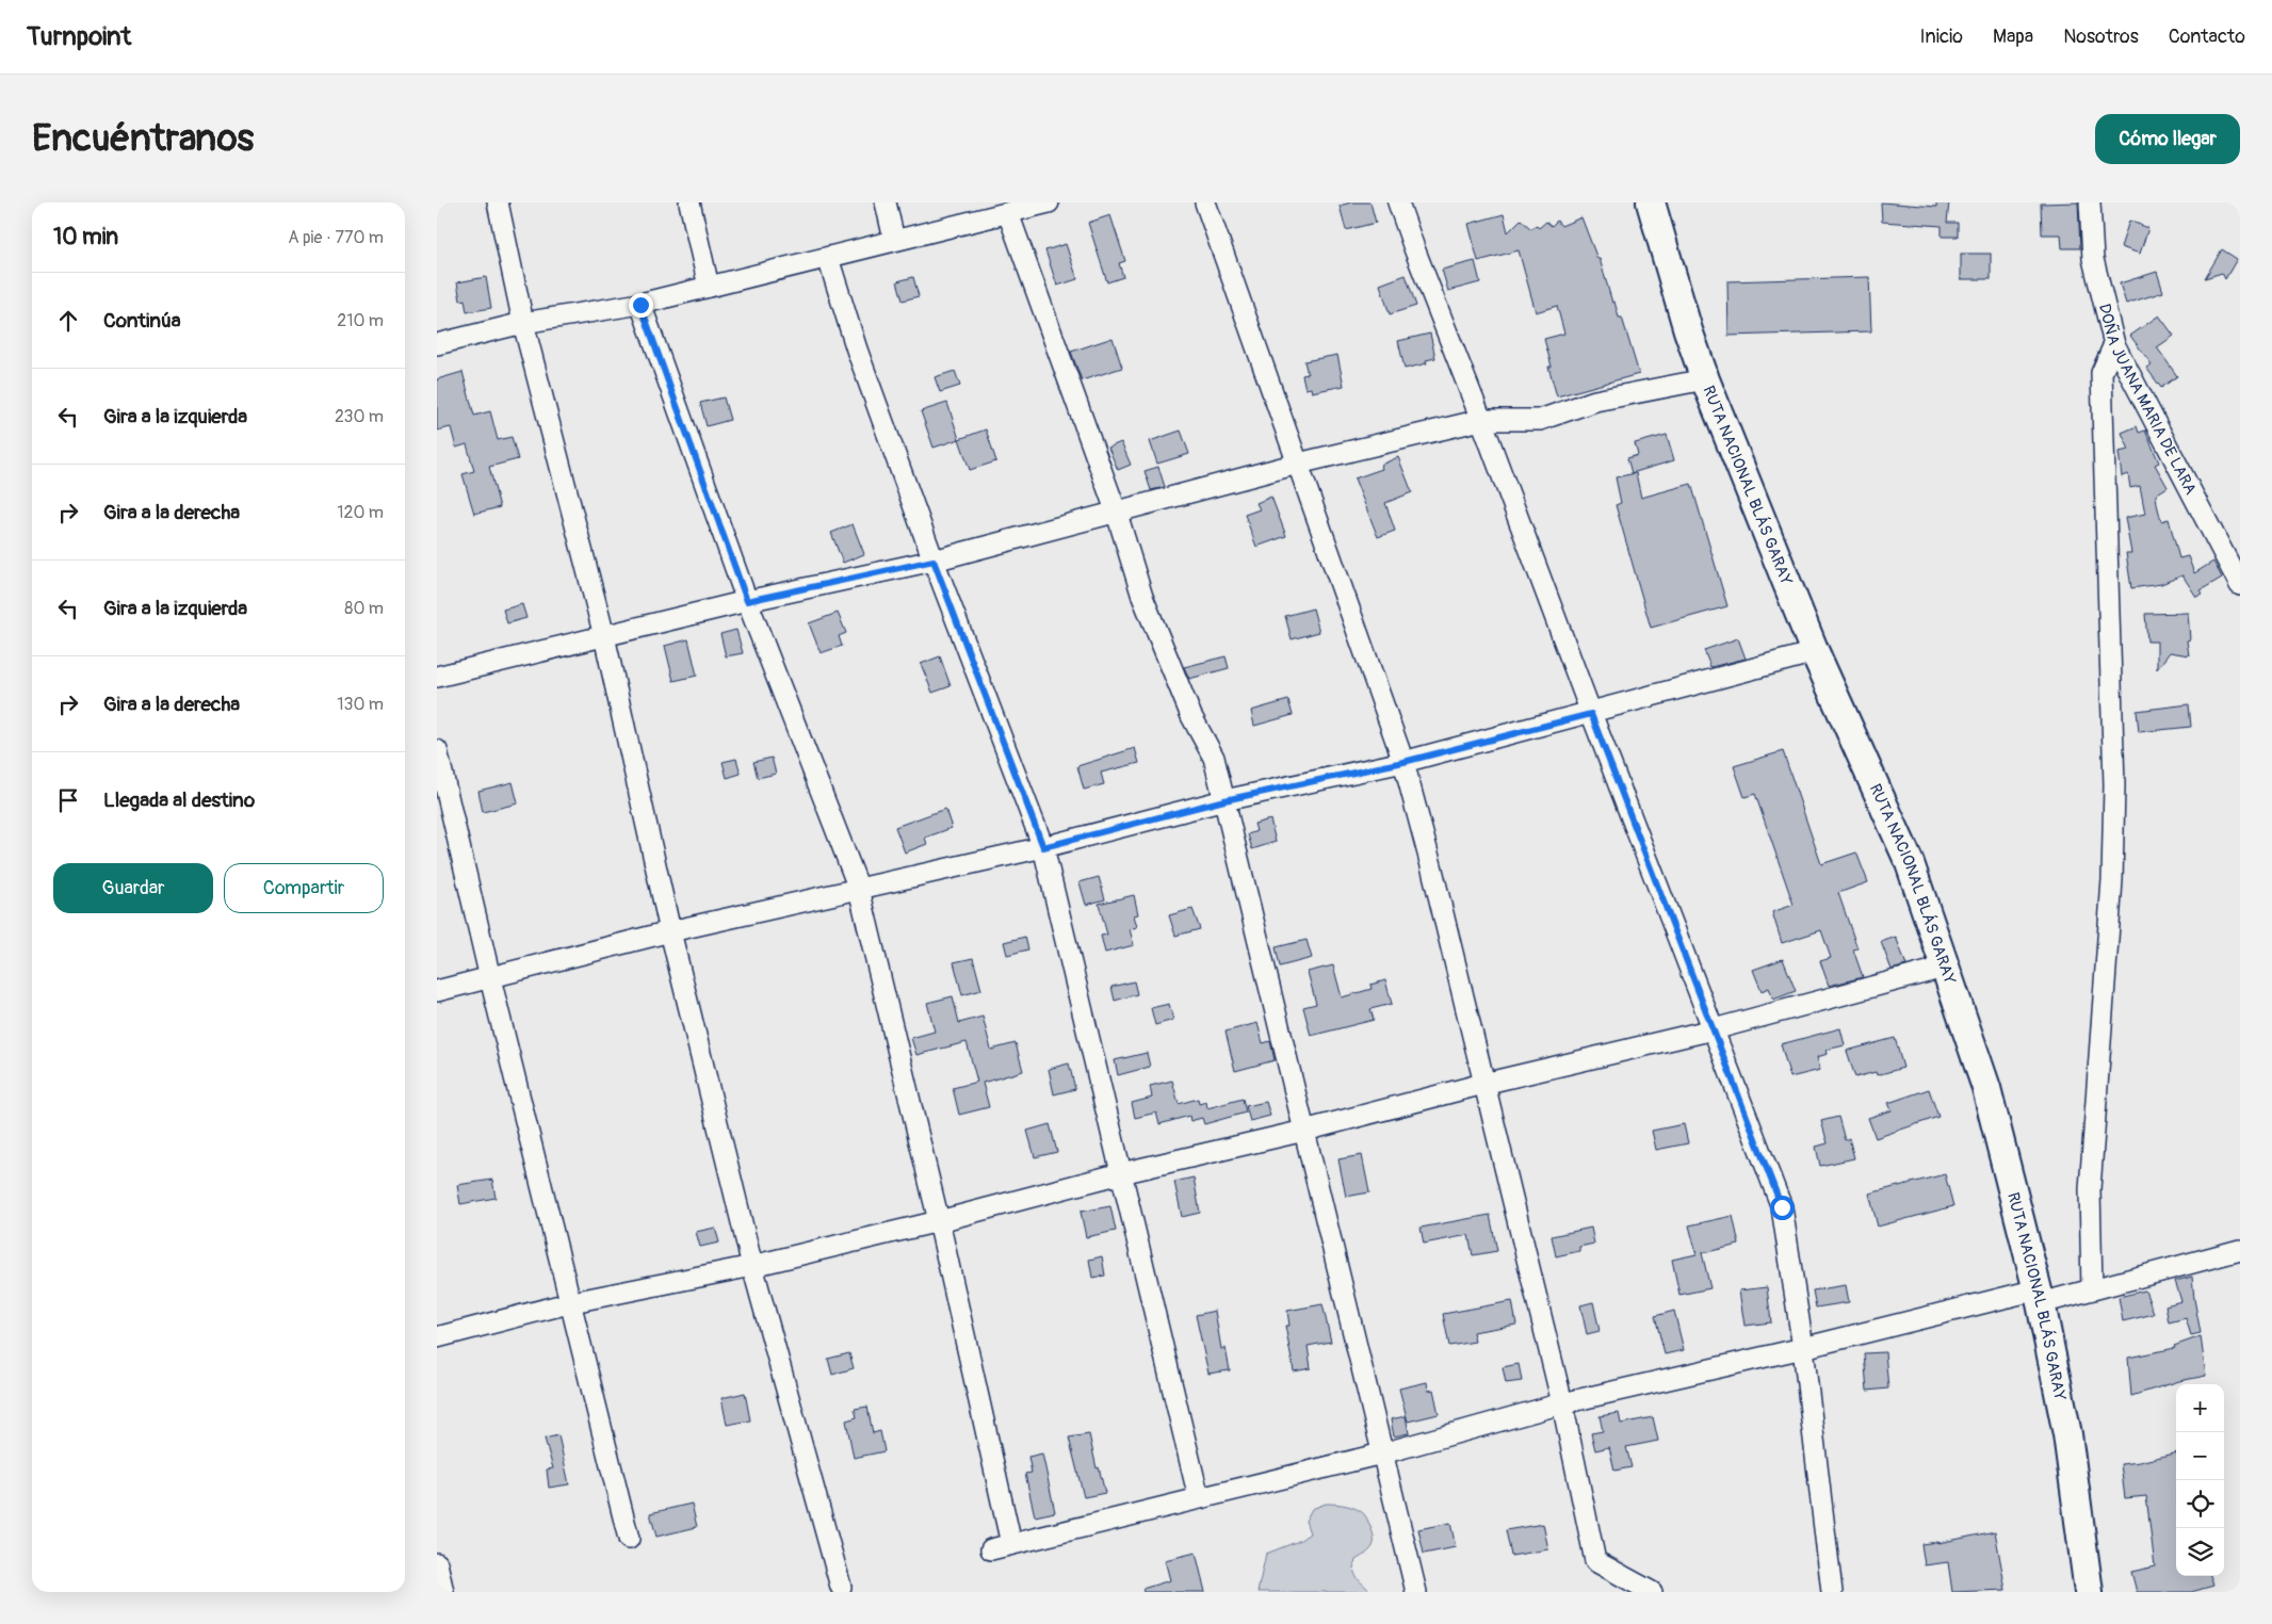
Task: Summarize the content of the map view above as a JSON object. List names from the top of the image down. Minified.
{"streets":{"highway":["RUTA NACIONAL BLÁS GARAY"],"street":["DOÑA JUANA MARIA DE LARA"]},"page":{"header":"Turnpoint","nav":["Inicio","Mapa","Nosotros","Contacto"],"buttons":["Cómo llegar",["Guardar","Compartir"]],"title":"Encuéntranos","heading":["10 min","A pie · 770 m"],"list":[["Continúa","210 m"],["Gira a la izquierda","230 m"],["Gira a la derecha","120 m"],["Gira a la izquierda","80 m"],["Gira a la derecha","130 m"],"Llegada al destino"],"map_buttons":["+","−"]}}
